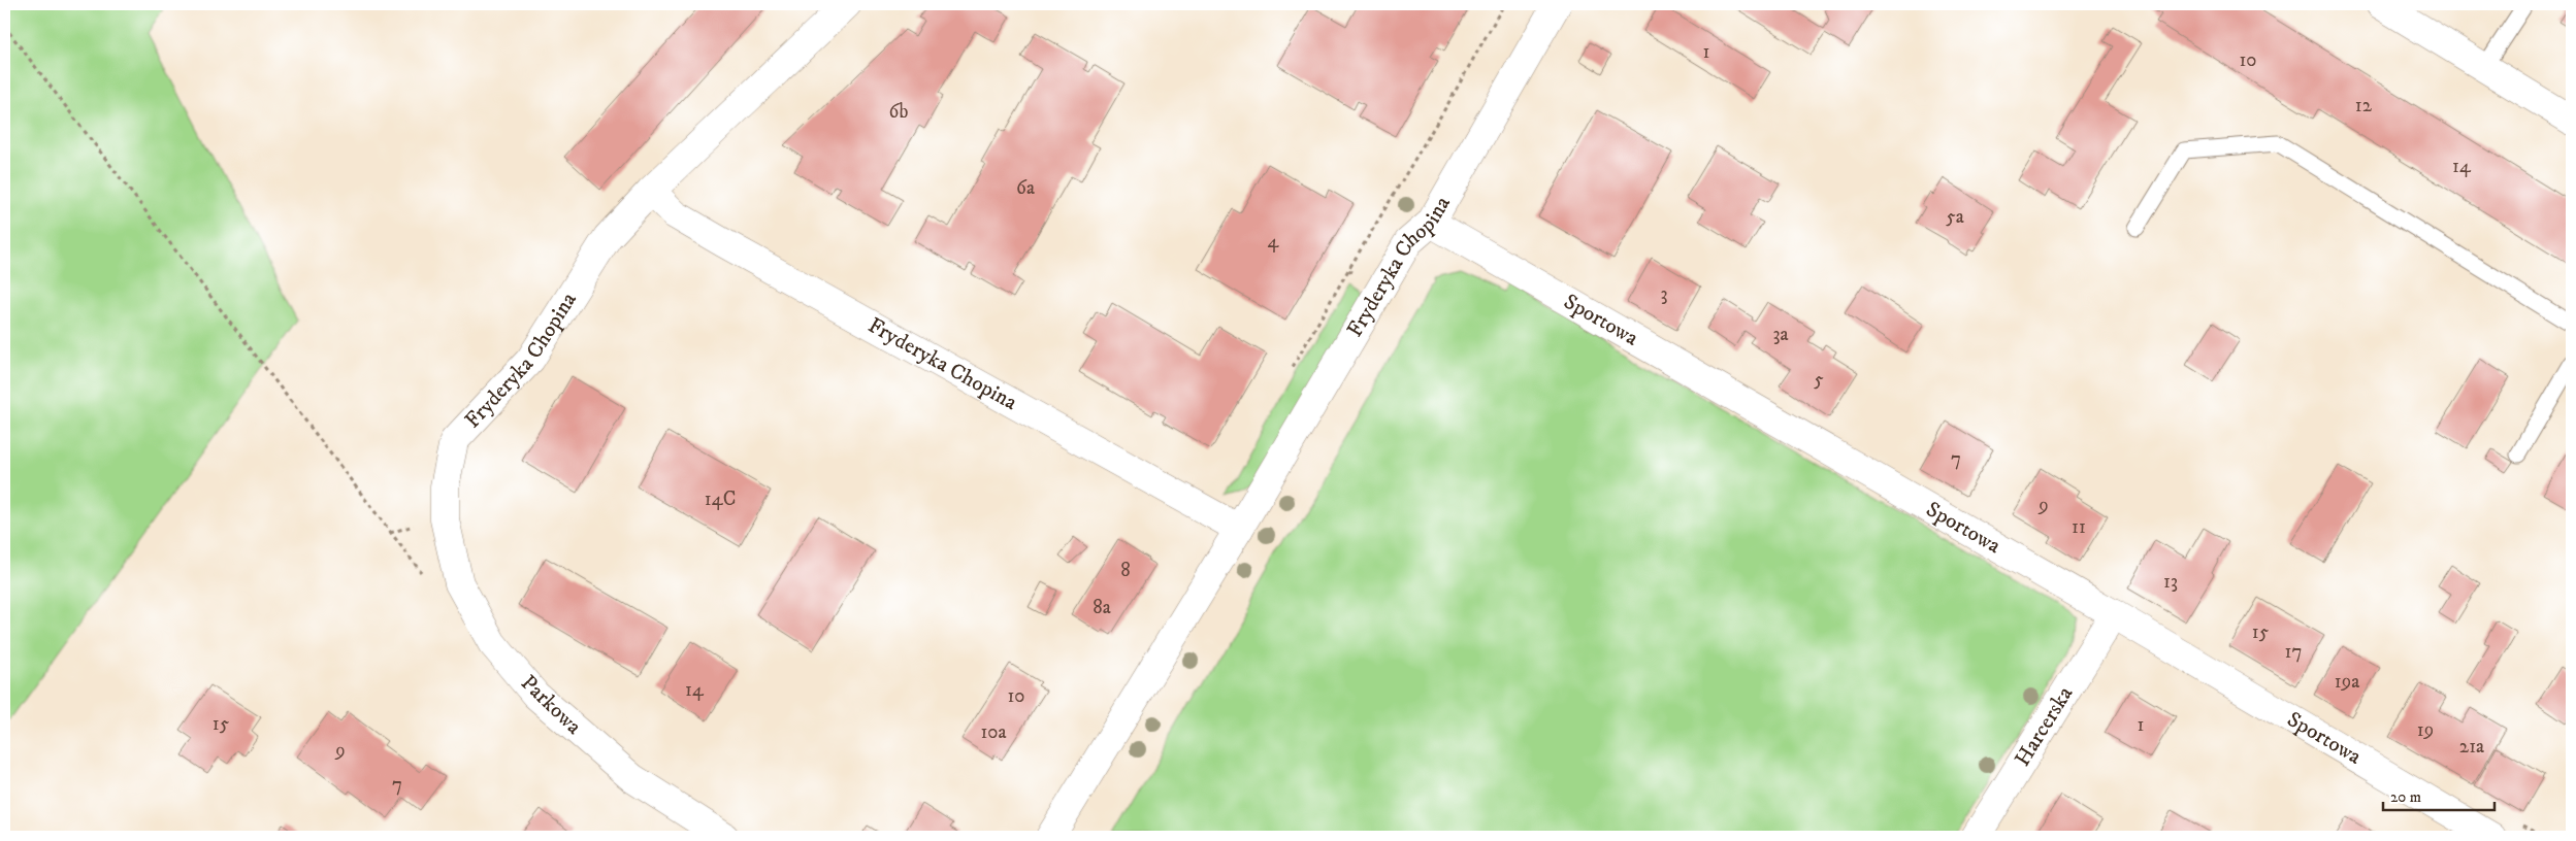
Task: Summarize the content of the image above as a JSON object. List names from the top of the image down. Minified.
{"streets":{"street":["Fryderyka Chopina","Sportowa","Parkowa","Harcerska"]},"crossings":[["Fryderyka Chopina","Sportowa"],["Fryderyka Chopina","Parkowa"],["Sportowa","Harcerska"]],"house_numbers":["1","10","12","6b","14","6a","5a","4","3","3a","5","7","14C","9","11","8","13","8a","15","17","19a","14","10","15","1","19","10a","21a","9","7"],"scale_bar":"20 m"}
